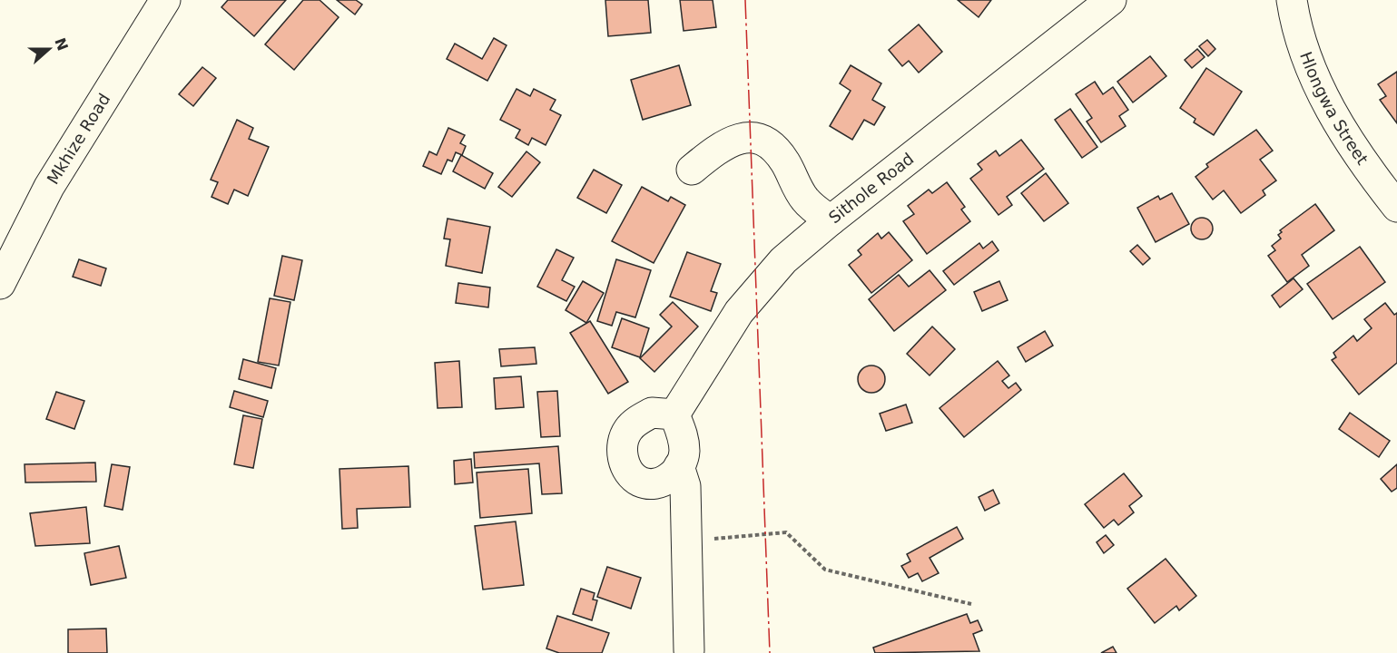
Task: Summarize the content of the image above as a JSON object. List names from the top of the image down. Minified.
{"streets":{"street":["Hlongwa Street","Mkhize Road","Sithole Road"]},"north":"right"}
